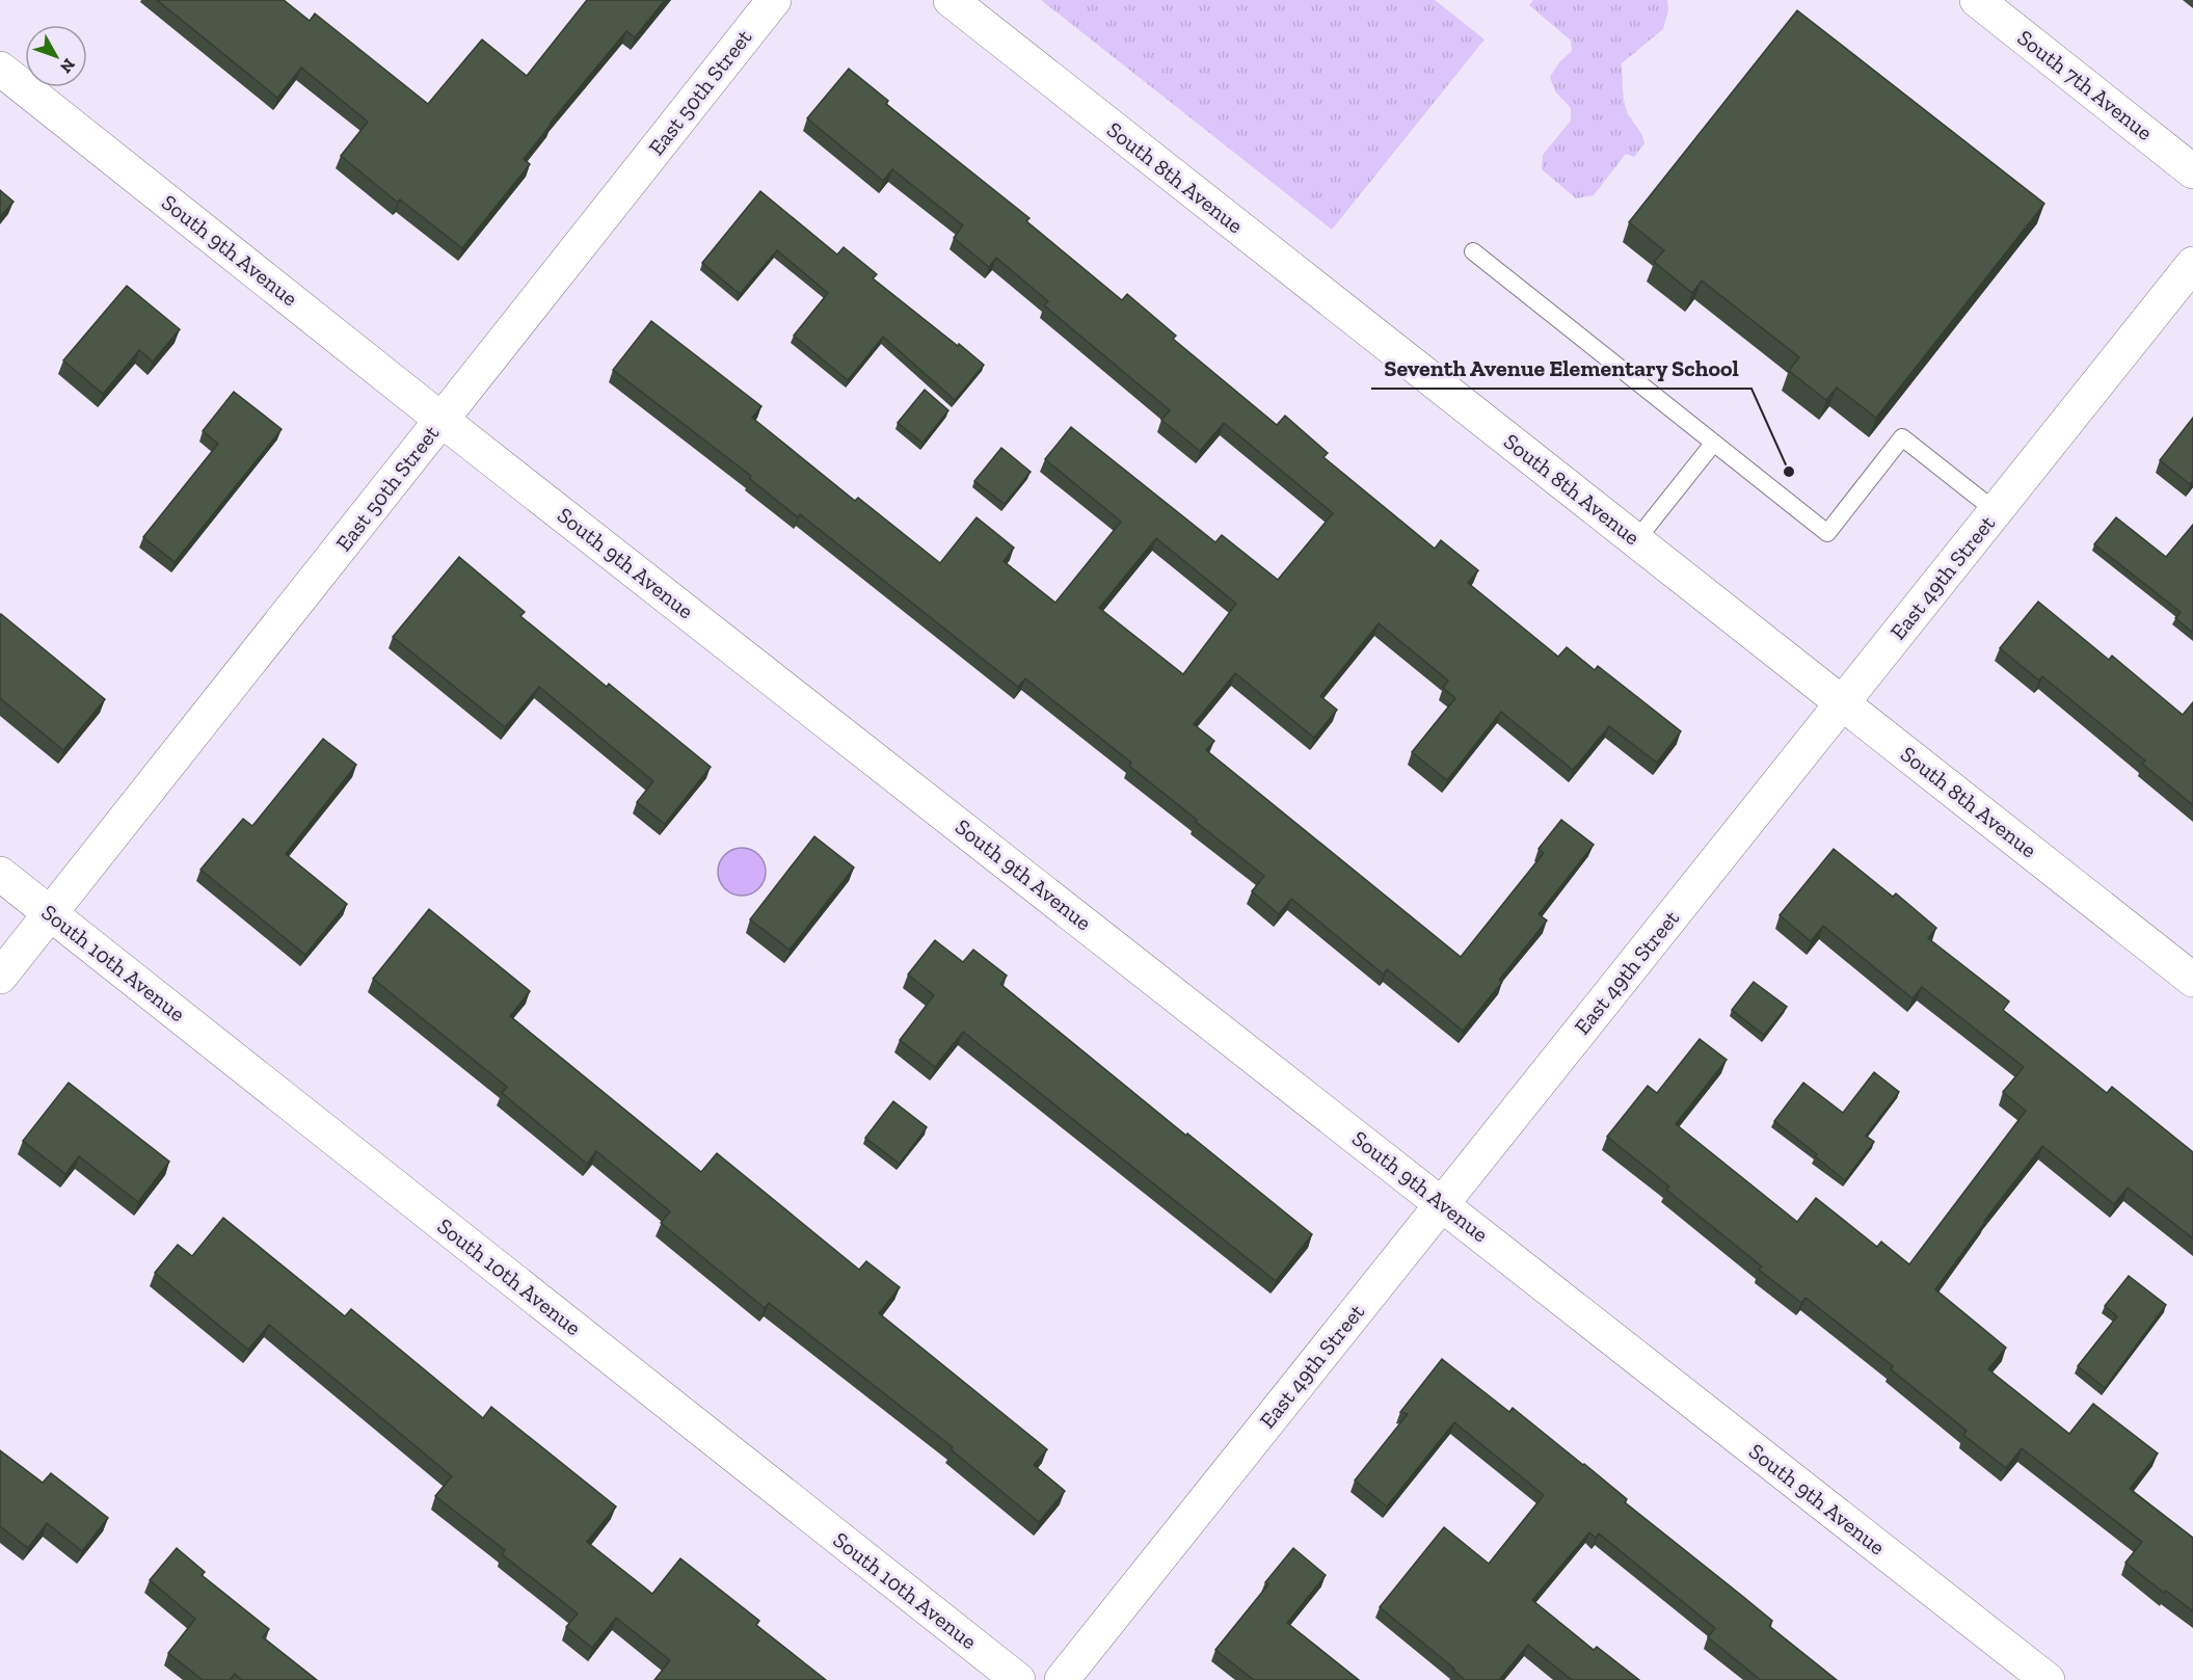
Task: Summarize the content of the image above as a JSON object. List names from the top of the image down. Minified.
{"streets":{"street":["South 7th Avenue","East 50th Street","South 8th Avenue","South 9th Avenue","East 49th Street","South 10th Avenue"]},"crossings":[["East 50th Street","South 9th Avenue"],["East 50th Street","South 10th Avenue"],["South 8th Avenue","East 49th Street"],["South 9th Avenue","East 49th Street"]],"places":["Seventh Avenue Elementary School"],"north":"bottom right"}
